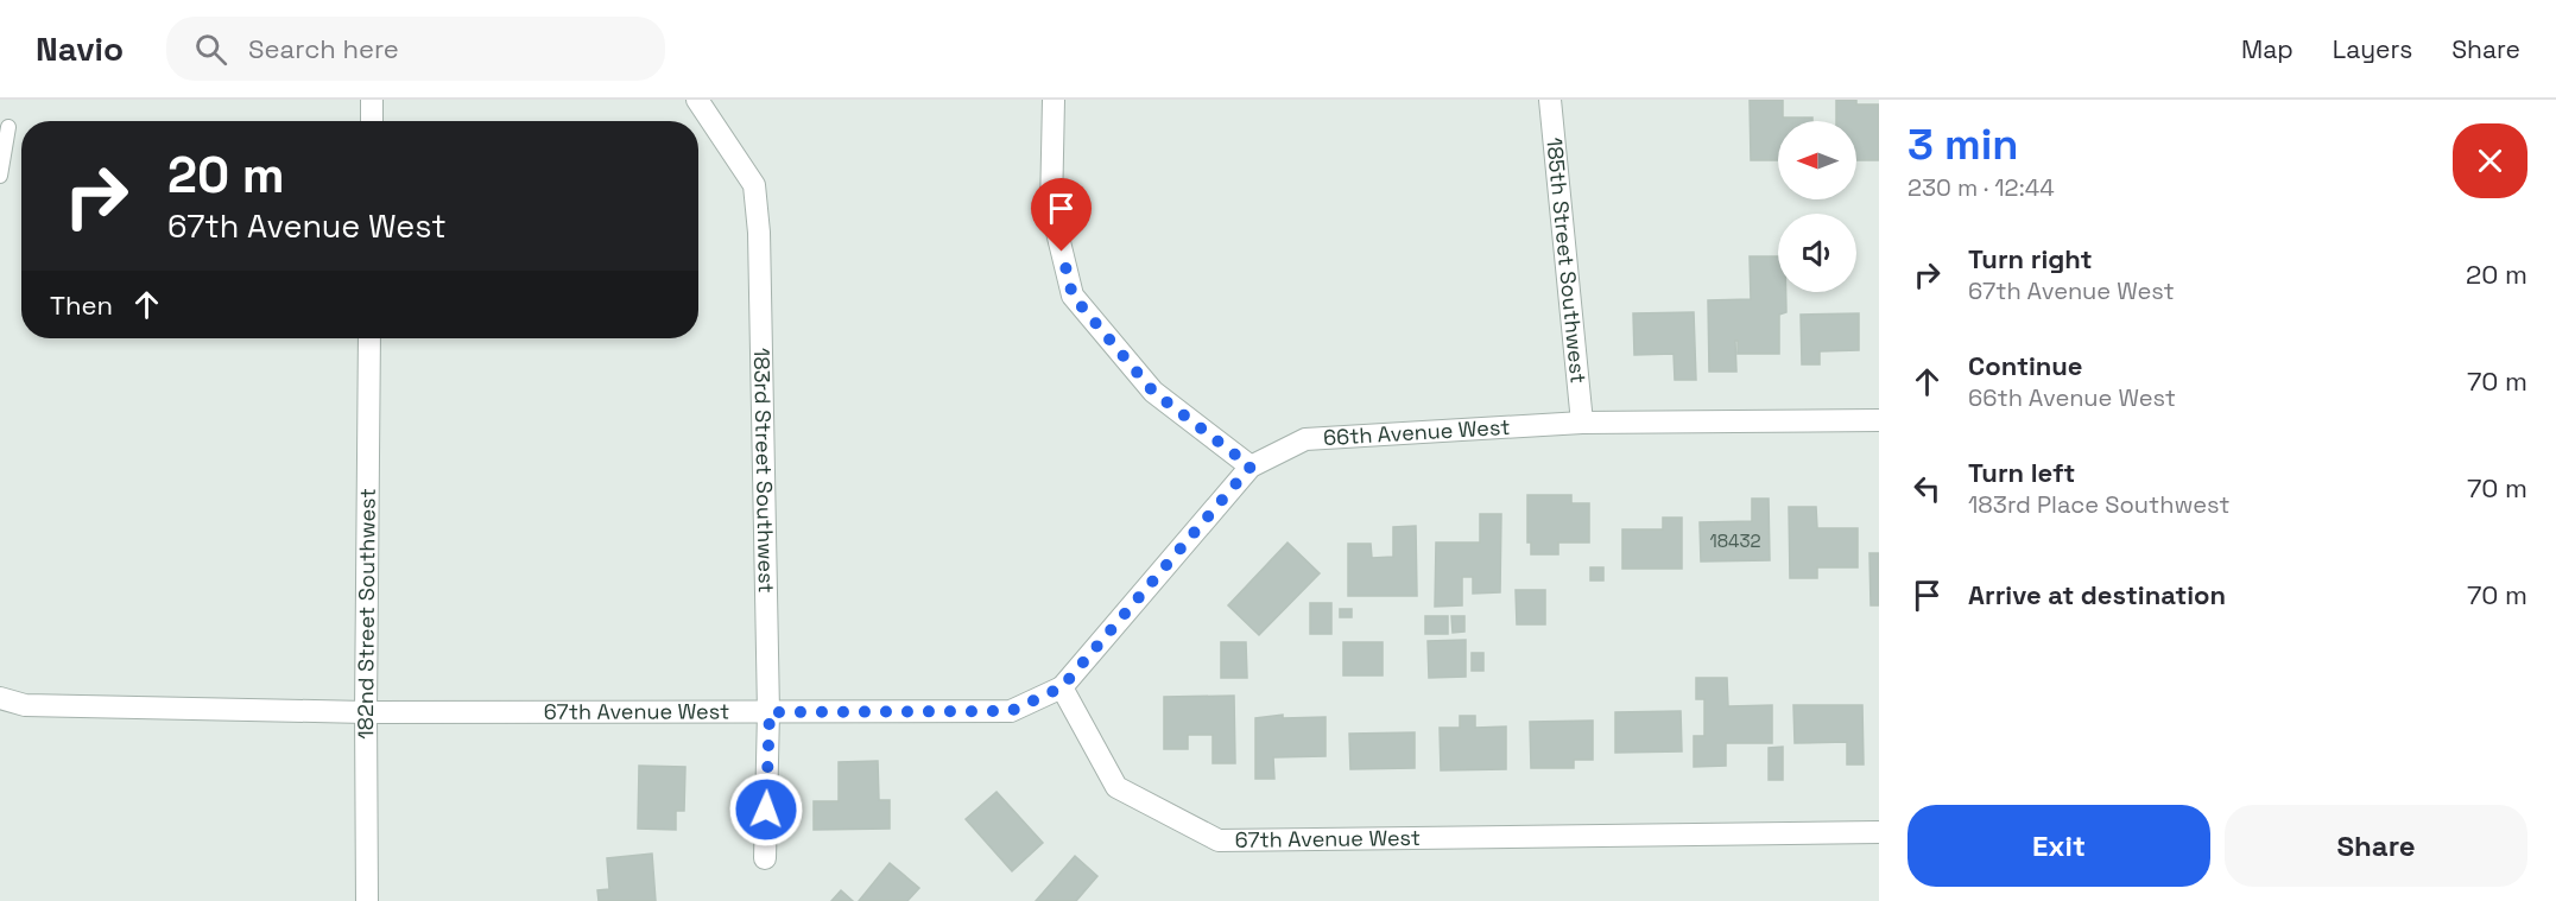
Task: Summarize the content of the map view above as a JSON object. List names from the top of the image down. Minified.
{"streets":{"street":["185th Street Southwest","66th Avenue West","183rd Street Southwest","182nd Street Southwest","67th Avenue West"]},"crossings":[["185th Street Southwest","66th Avenue West"],["66th Avenue West","67th Avenue West"],["183rd Street Southwest","67th Avenue West"],["182nd Street Southwest","67th Avenue West"]],"house_numbers":["18432"],"north":"left","page":{"header":"Navio","search":"Search here","nav":["Map","Layers","Share"],"heading":["3 min","230 m · 12:44"],"turn":["20 m","67th Avenue West"],"list":[{"name":"Turn right","note":"67th Avenue West","value":"20 m"},{"name":"Continue","note":"66th Avenue West","value":"70 m"},{"name":"Turn left","note":"183rd Place Southwest","value":"70 m"},{"name":"Arrive at destination","value":"70 m"}],"then":"Then","buttons":["Exit","Share"]}}
